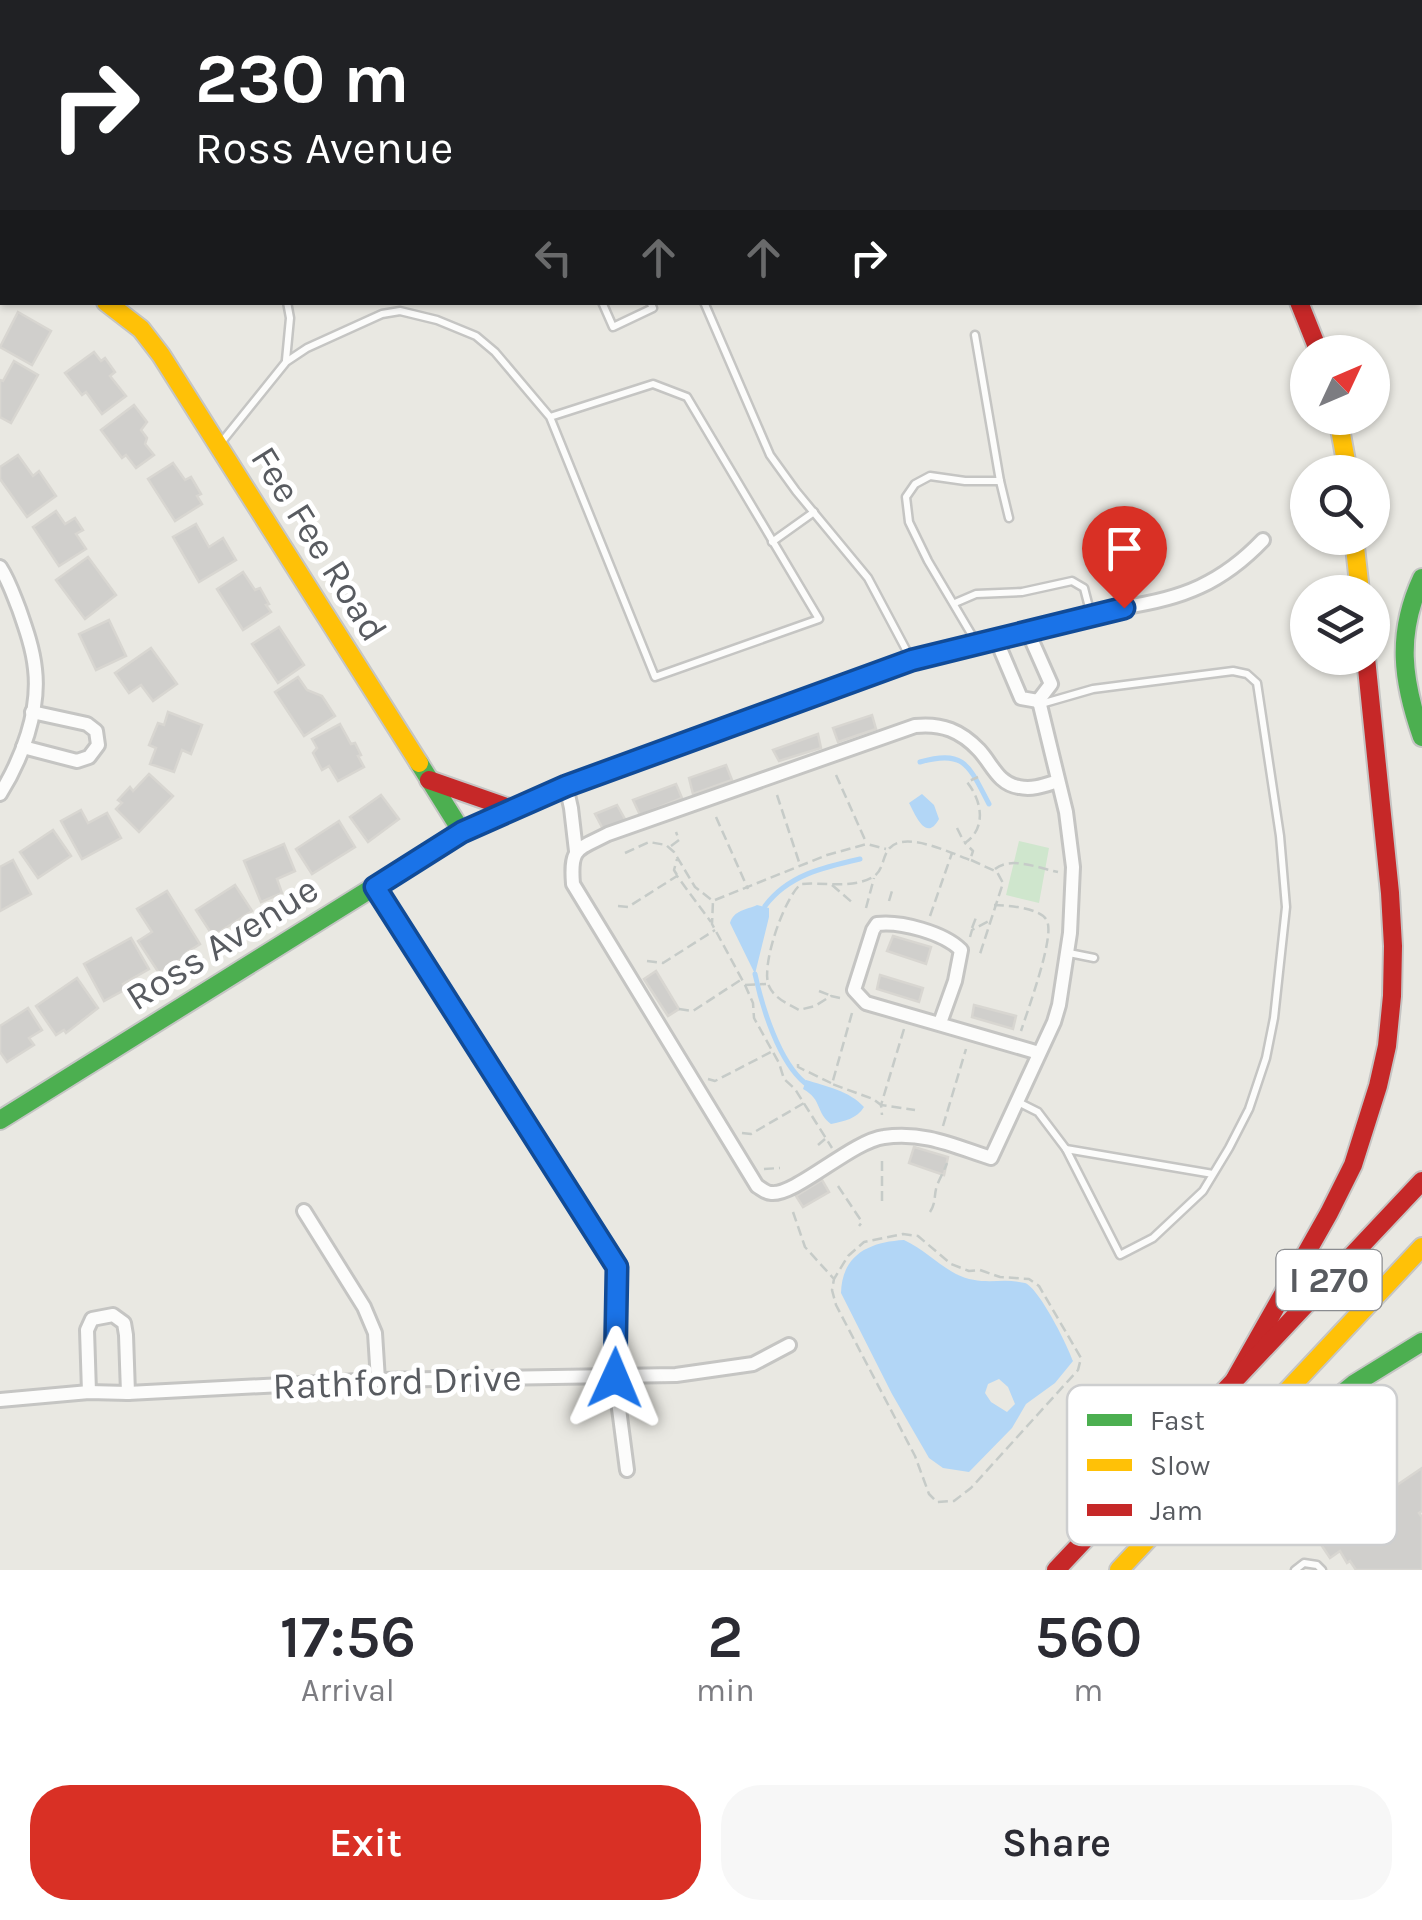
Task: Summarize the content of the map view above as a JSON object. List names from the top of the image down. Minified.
{"streets":{"main road":["Fee Fee Road","Ross Avenue","I 270"],"street":["Rathford Drive"]},"crossings":[["Fee Fee Road","Ross Avenue"]],"legend":["Fast","Slow","Jam"],"north":"top right","page":{"turn":["230 m","Ross Avenue"],"eta":["17:56","Arrival","2","min","560","m"],"buttons":["Exit","Share"]}}
